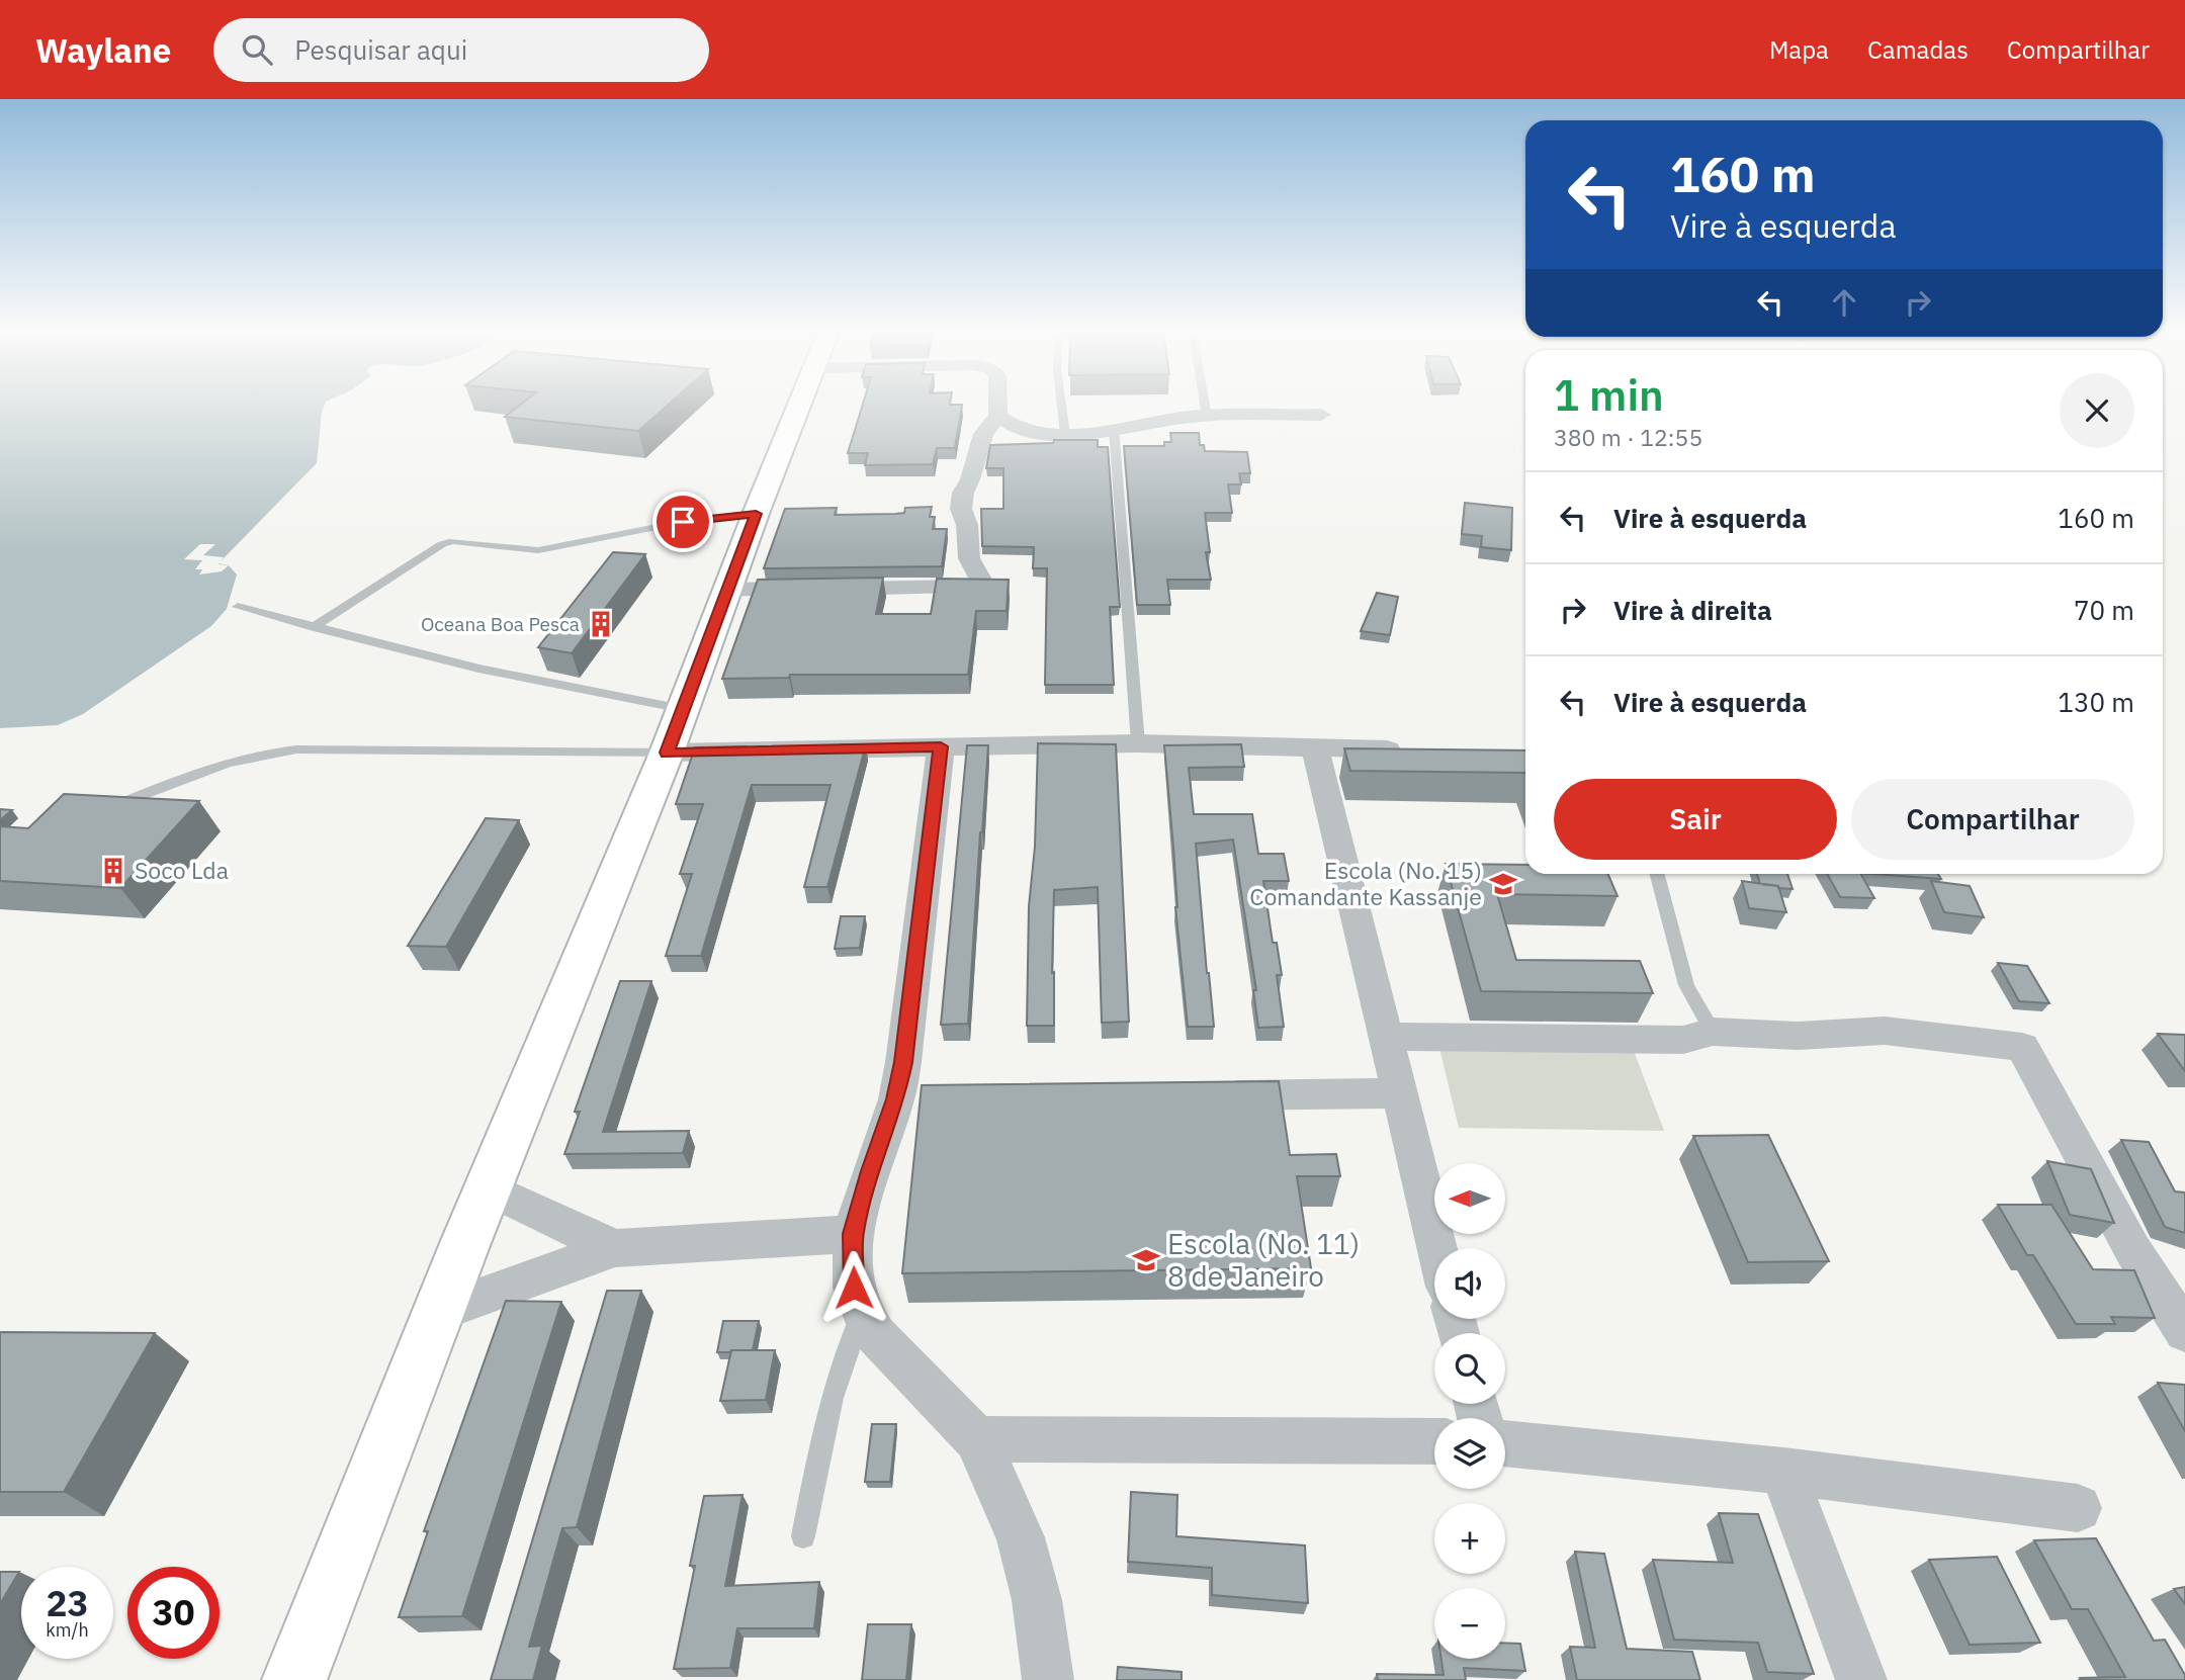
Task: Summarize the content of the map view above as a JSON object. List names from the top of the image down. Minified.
{"places":{"building":["Oceana Boa Pesca","Soco Lda"],"school or university":["Escola (No. 15) Comandante Kassanje","Escola (No. 11) 8 de Janeiro"]},"north":"left","page":{"header":"Waylane","search":"Pesquisar aqui","nav":["Mapa","Camadas","Compartilhar"],"turn":["160 m","Vire à esquerda"],"heading":["1 min","380 m · 12:55"],"list":[{"name":"Vire à esquerda","value":"160 m"},{"name":"Vire à direita","value":"70 m"},{"name":"Vire à esquerda","value":"130 m"}],"buttons":["Sair","Compartilhar"],"map_buttons":["+","−"],"speed":"23 km/h","limit":"30"}}
